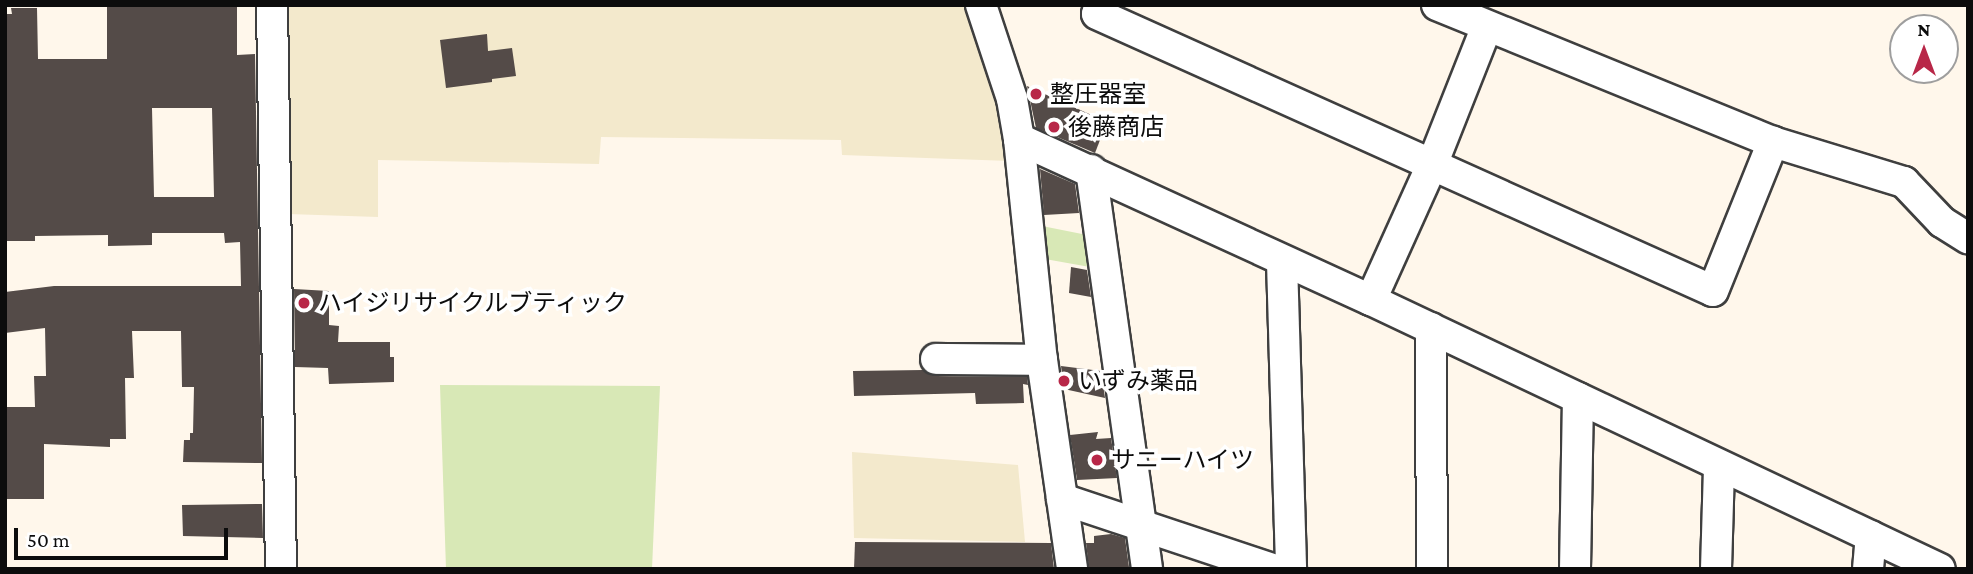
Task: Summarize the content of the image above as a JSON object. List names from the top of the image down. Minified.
{"places":["整圧器室","後藤商店","ハイジリサイクルブティック","いずみ薬品","サニーハイツ"],"scale_bar":"50 m","north":"top"}
